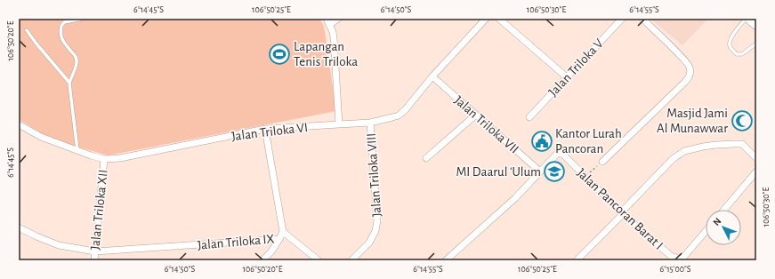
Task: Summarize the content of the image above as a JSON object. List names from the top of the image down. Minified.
{"streets":{"street":["Jalan Triloka V","Jalan Triloka VII","Jalan Triloka VI","Jalan Triloka VIII","Jalan Pancoran Barat I","Jalan Triloka XII","Jalan Triloka IX"]},"crossings":[["Jalan Triloka VII","Jalan Triloka VI"],["Jalan Triloka VII","Jalan Pancoran Barat I"],["Jalan Triloka VI","Jalan Triloka VIII"],["Jalan Triloka VI","Jalan Triloka XII"],["Jalan Triloka VI","Jalan Triloka IX"],["Jalan Triloka XII","Jalan Triloka IX"]],"places":{"sports":["Lapangan Tenis Triloka"],"mosque":["Masjid Jami Al Munawwar"],"public building":["Kantor Lurah Pancoran"],"school or university":["MI Daarul 'Ulum"]},"north":"top left","coordinates":["6°14'45\"S","106°50'25\"E","6°14'50\"S","106°50'30\"E","6°14'55\"S","106°50'20\"E","6°15'00\"S"]}
